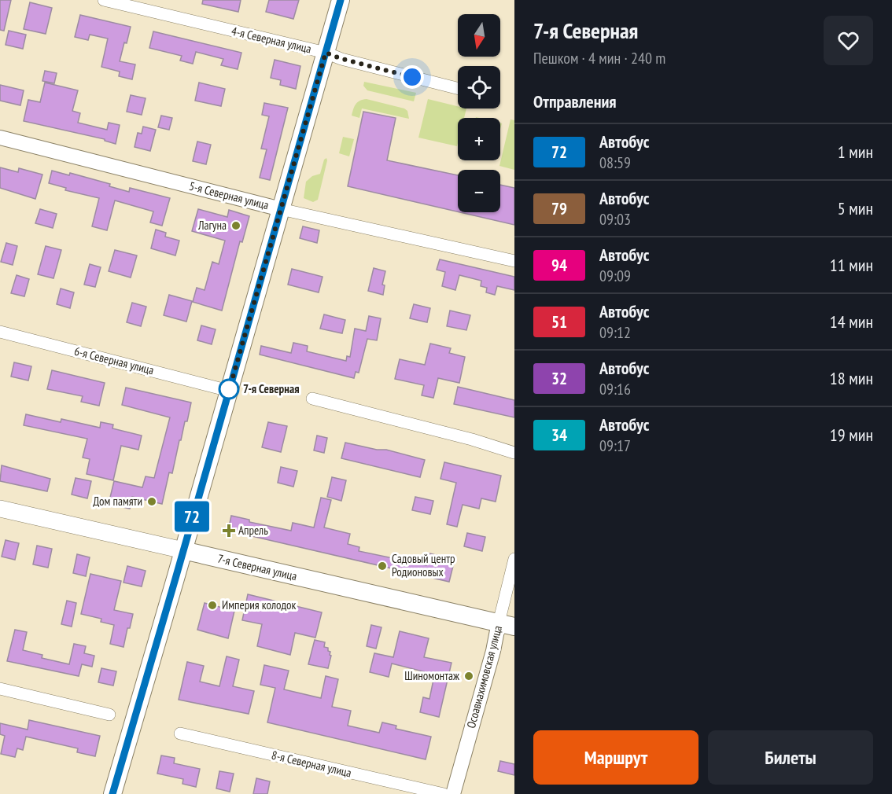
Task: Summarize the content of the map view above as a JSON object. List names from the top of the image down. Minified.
{"streets":{"main road":["7-я Северная улица"],"street":["4-я Северная улица","5-я Северная улица","6-я Северная улица","Осоавиахимовская улица","8-я Северная улица"]},"crossings":[["7-я Северная улица","Осоавиахимовская улица"]],"places":{"other":["Лагуна","7-я Северная","Дом памяти","Садовый центр Родионовых","Империя колодок","Шиномонтаж"],"health":["Апрель"]},"lines":["bus line 72"],"north":"bottom","page":{"on_map":"72","heading":[["7-я Северная","Пешком · 4 мин · 240 m"],"Отправления"],"map_buttons":["+","−"],"list":[{"mark":"72","name":"Автобус","note":"08:59","value":"1 мин"},{"mark":"79","name":"Автобус","note":"09:03","value":"5 мин"},{"mark":"94","name":"Автобус","note":"09:09","value":"11 мин"},{"mark":"51","name":"Автобус","note":"09:12","value":"14 мин"},{"mark":"32","name":"Автобус","note":"09:16","value":"18 мин"},{"mark":"34","name":"Автобус","note":"09:17","value":"19 мин"}],"buttons":["Маршрут","Билеты"]}}
